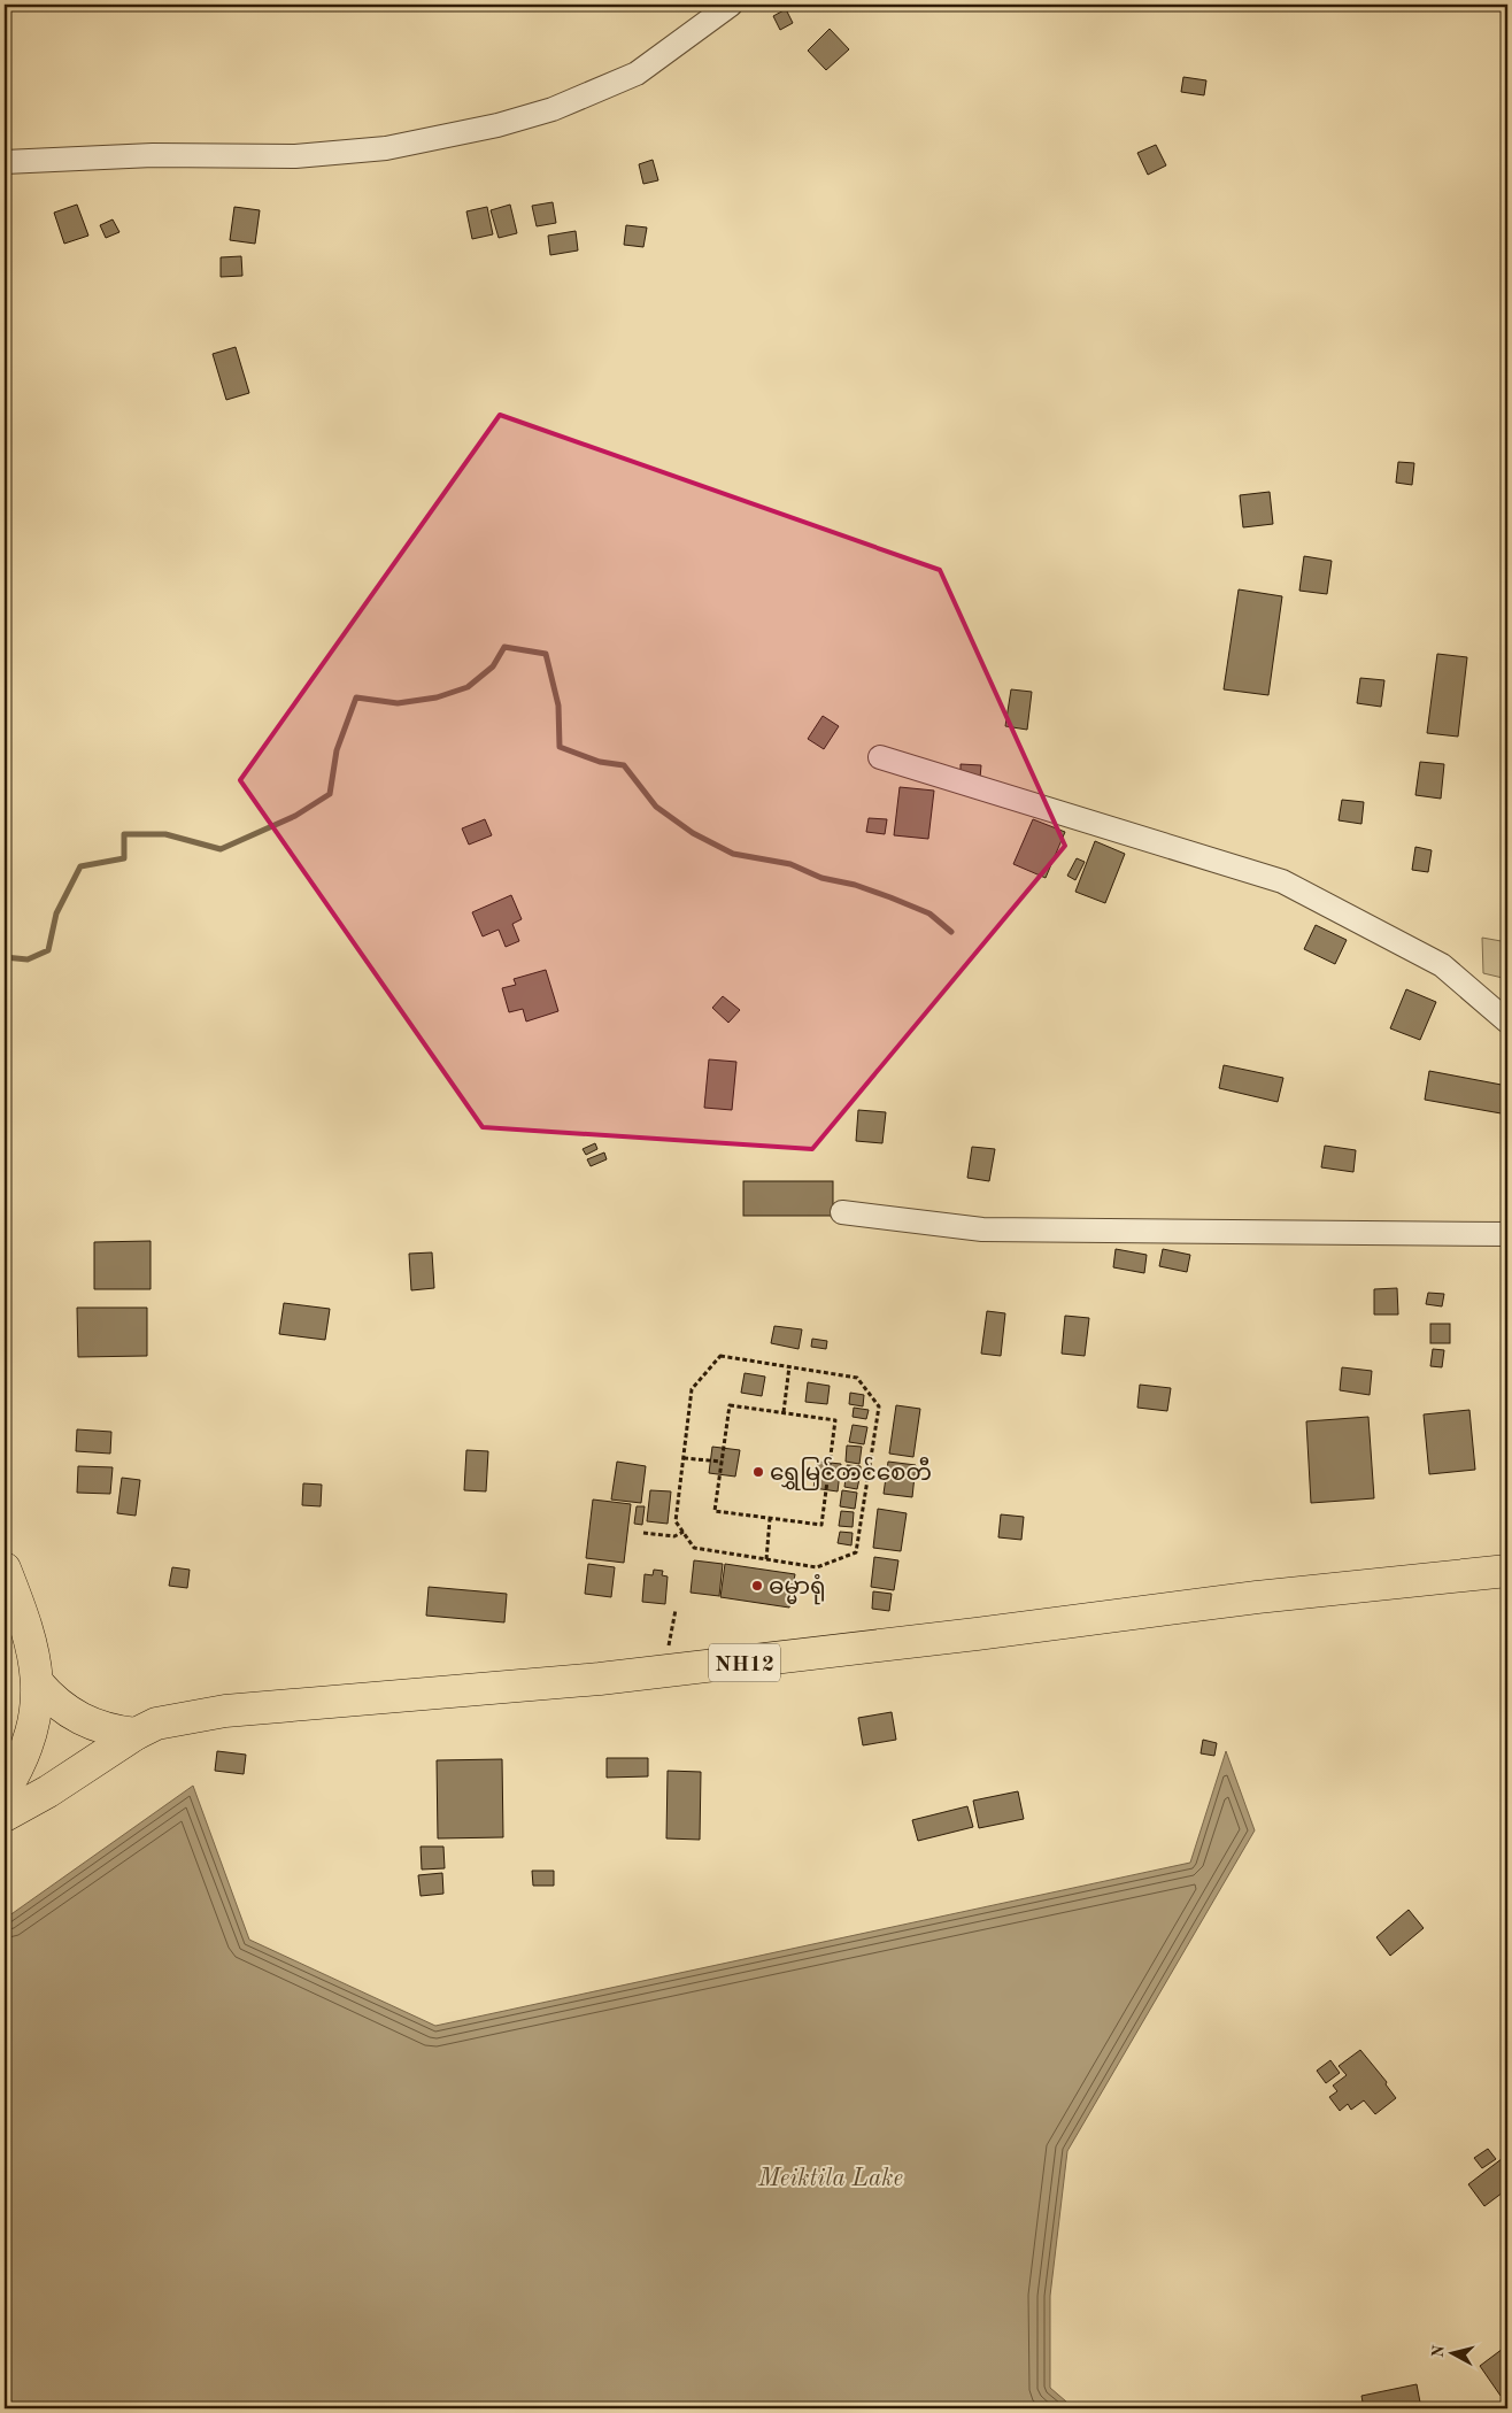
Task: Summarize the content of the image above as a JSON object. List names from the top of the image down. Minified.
{"streets":{"highway":["NH12"]},"water":["Meiktila Lake"],"places":["ရွှေမြင်တင်စေတီ","ဓမ္မာရုံ"],"north":"left"}
